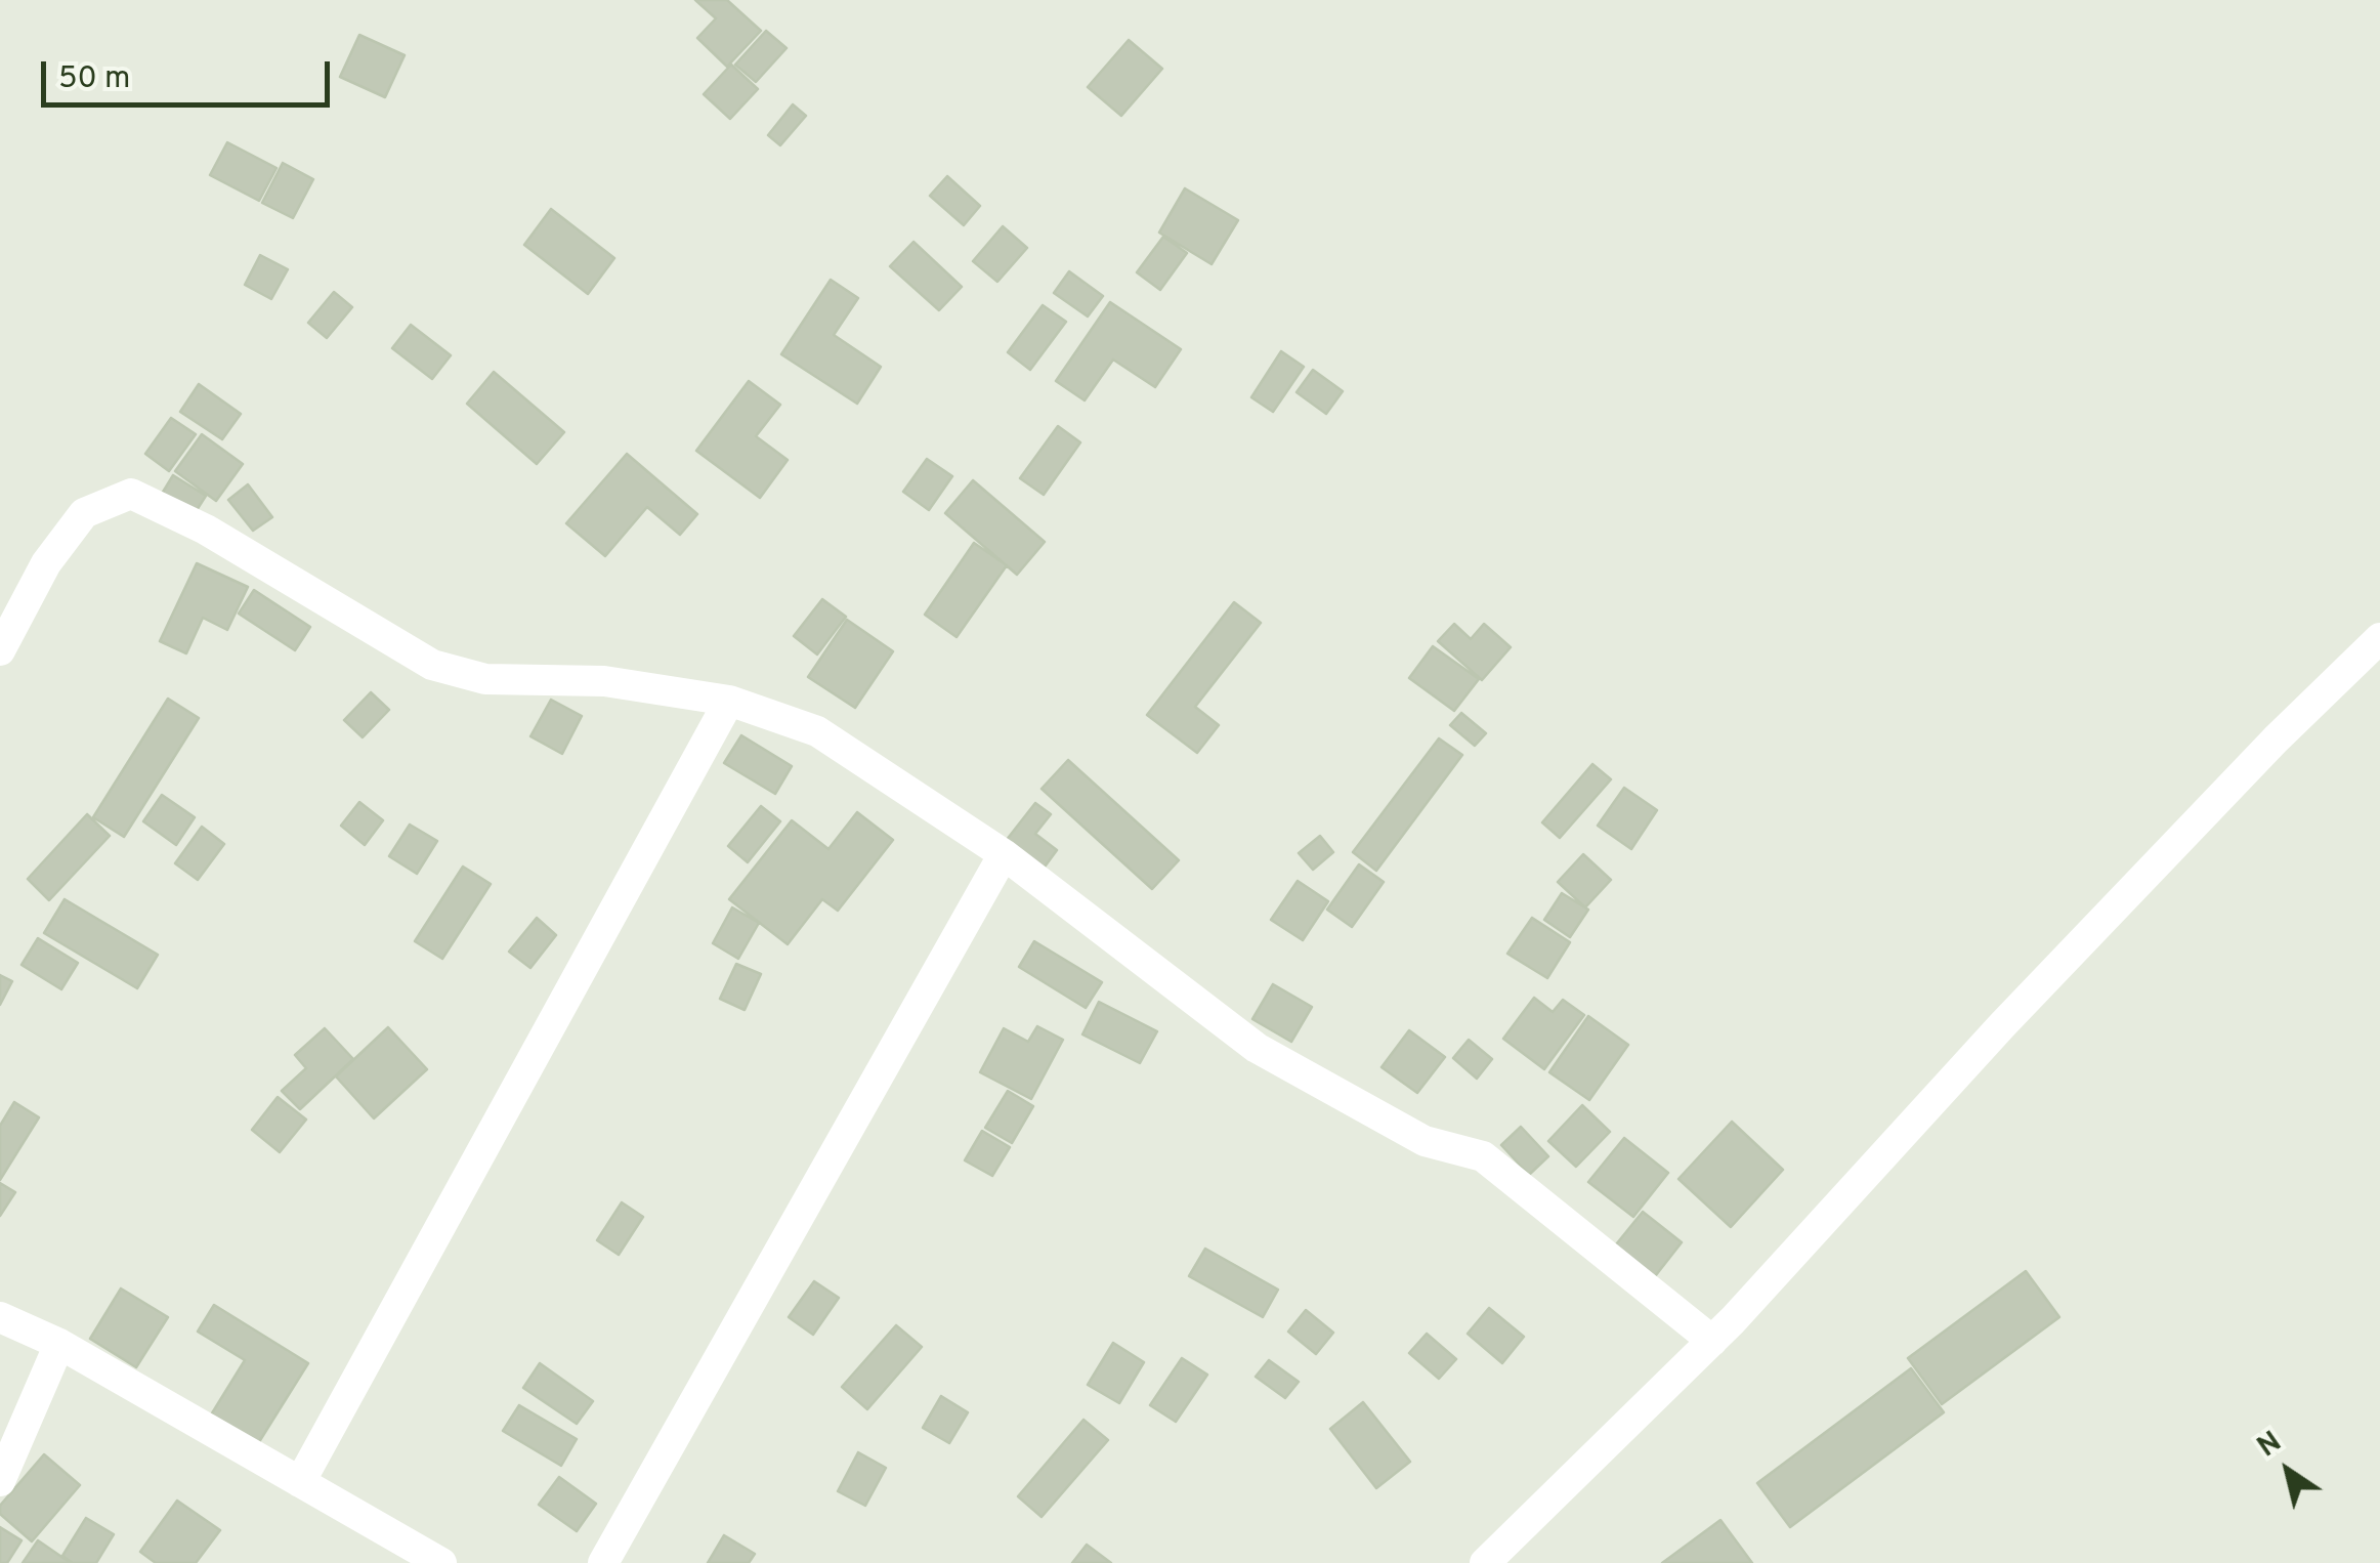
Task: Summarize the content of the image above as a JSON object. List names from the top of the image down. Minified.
{"scale_bar":"50 m","north":"top left"}
